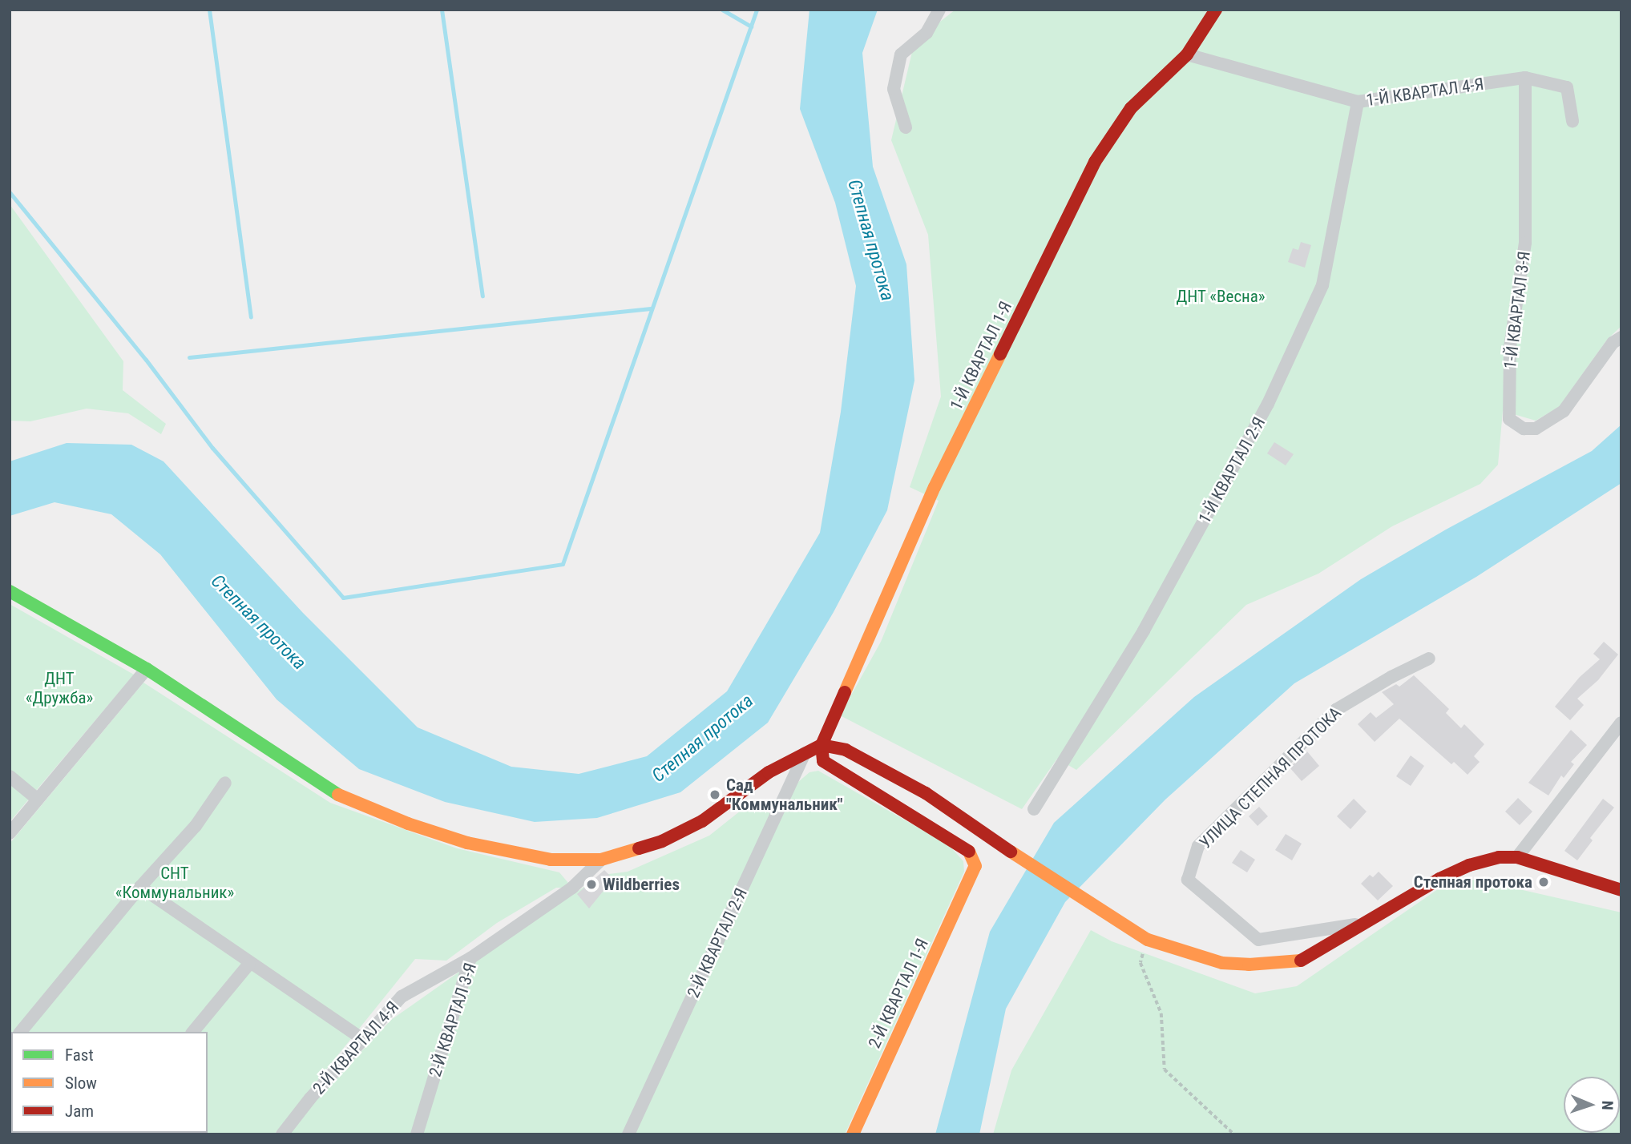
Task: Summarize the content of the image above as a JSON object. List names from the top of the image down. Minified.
{"streets":{"street":["1-Й КВАРТАЛ 4-Я","1-Й КВАРТАЛ 3-Я","1-Й КВАРТАЛ 1-Я","1-Й КВАРТАЛ 2-Я","УЛИЦА СТЕПНАЯ ПРОТОКА","2-Й КВАРТАЛ 2-Я","2-Й КВАРТАЛ 1-Я","2-Й КВАРТАЛ 3-Я","2-Й КВАРТАЛ 4-Я"]},"crossings":[["1-Й КВАРТАЛ 4-Я","1-Й КВАРТАЛ 3-Я"],["1-Й КВАРТАЛ 4-Я","1-Й КВАРТАЛ 1-Я"],["1-Й КВАРТАЛ 4-Я","1-Й КВАРТАЛ 2-Я"],["1-Й КВАРТАЛ 1-Я","2-Й КВАРТАЛ 1-Я"],["2-Й КВАРТАЛ 3-Я","2-Й КВАРТАЛ 4-Я"]],"water":["Степная протока"],"parks":["ДНТ «Весна»","ДНТ «Дружба»","СНТ «Коммунальник»"],"places":["Сад \"Коммунальник\"","Степная протока","Wildberries"],"legend":["Fast","Slow","Jam"],"north":"right"}
